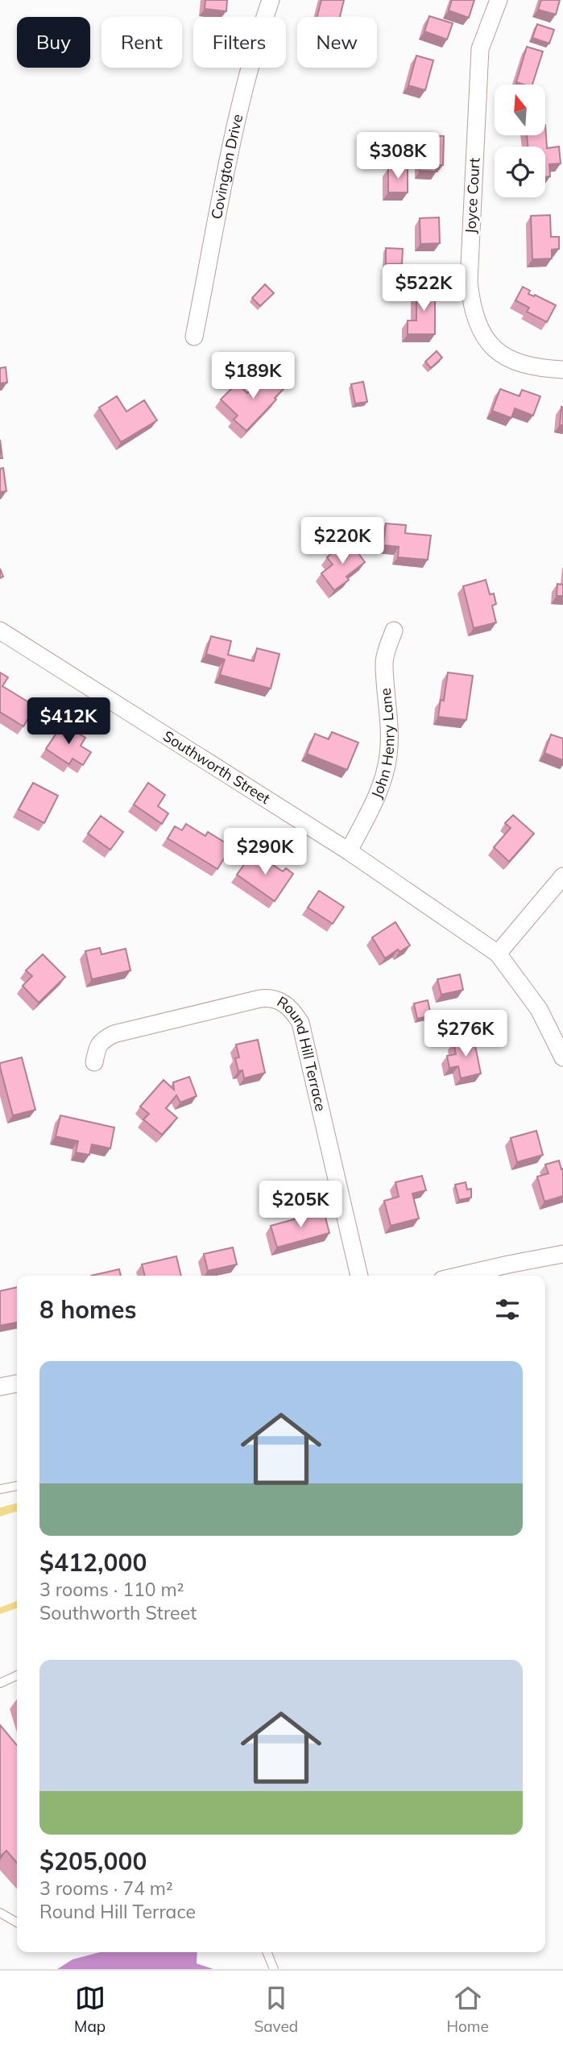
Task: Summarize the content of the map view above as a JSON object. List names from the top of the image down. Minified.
{"streets":{"street":["Covington Drive","Joyce Court","John Henry Lane","Southworth Street","Round Hill Terrace"]},"crossings":[["John Henry Lane","Southworth Street"]],"north":"top","page":{"chip":["Buy","Rent","Filters","New"],"price":["$308K","$522K","$189K","$220K","$412K","$290K","$276K","$205K"],"heading":"8 homes","list":[{"name":"$412,000","note":"3 rooms · 110 m² · Southworth Street"},{"name":"$205,000","note":"3 rooms · 74 m² · Round Hill Terrace"}],"tabs":["Map","Saved","Home"]}}
